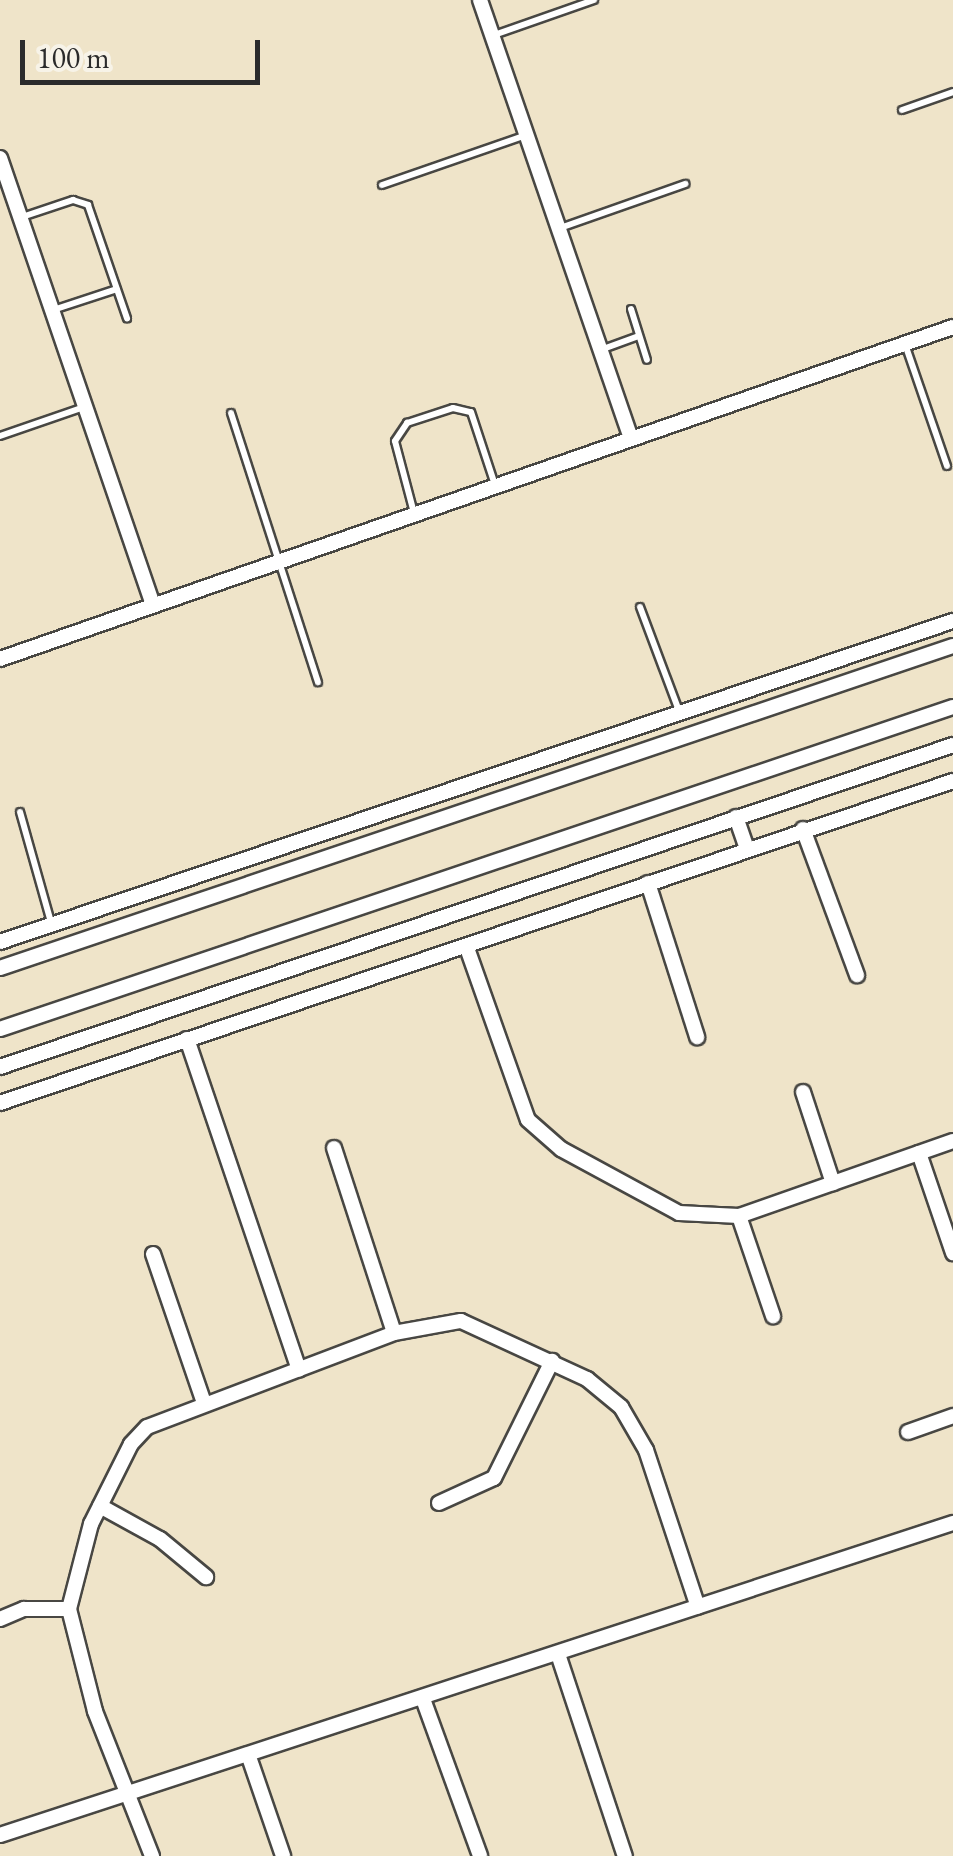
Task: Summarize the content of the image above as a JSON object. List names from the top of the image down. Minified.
{"scale_bar":"100 m"}
